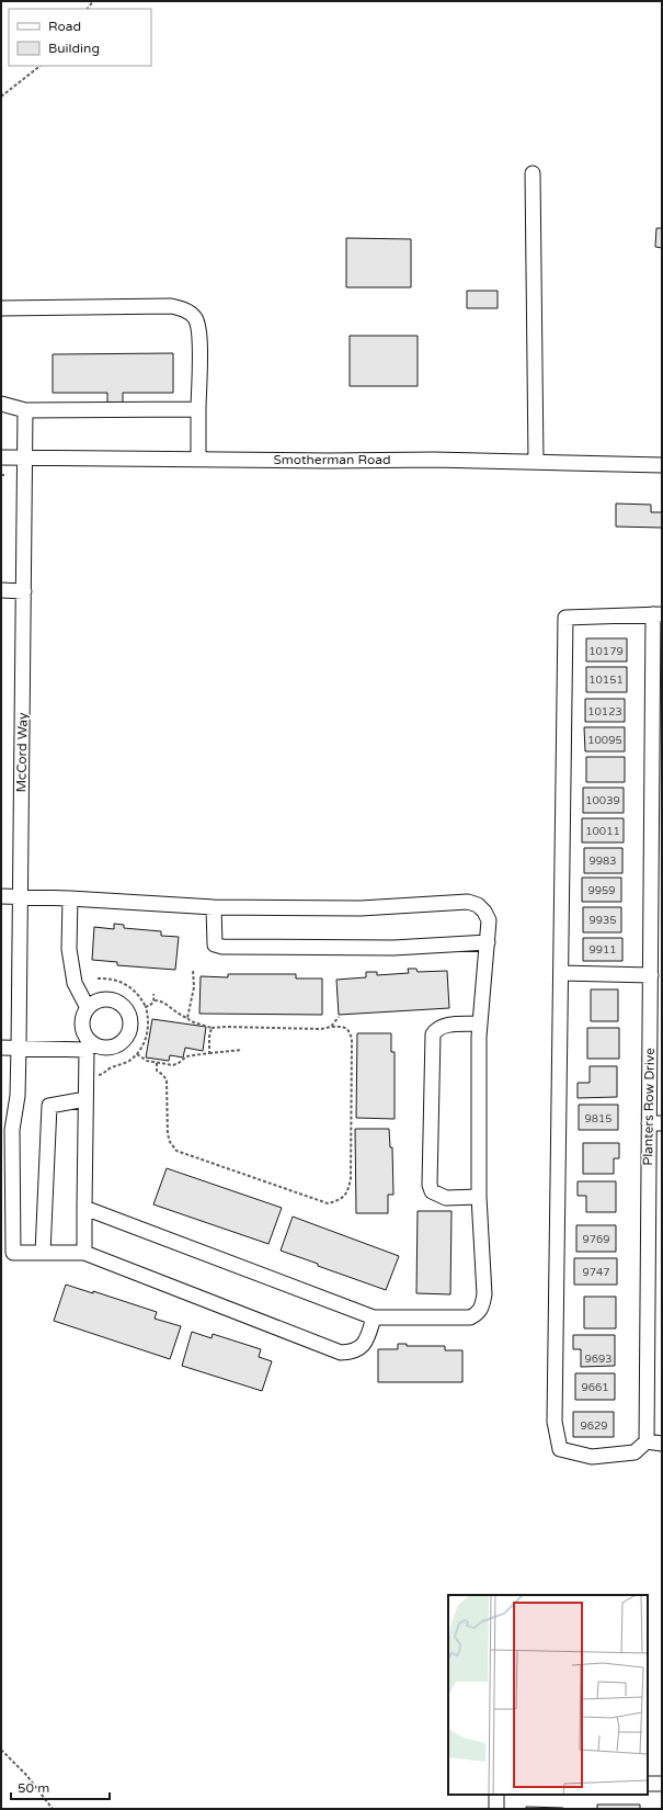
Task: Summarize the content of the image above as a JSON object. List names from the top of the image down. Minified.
{"streets":{"street":["Smotherman Road","McCord Way","Planters Row Drive"]},"crossings":[["Smotherman Road","McCord Way"]],"house_numbers":["10179","10151","10123","10095","10039","10011","9983","9959","9935","9911","9815","9769","9747","9693","9661","9629"],"legend":["Road","Building"],"scale_bar":"50 m"}
